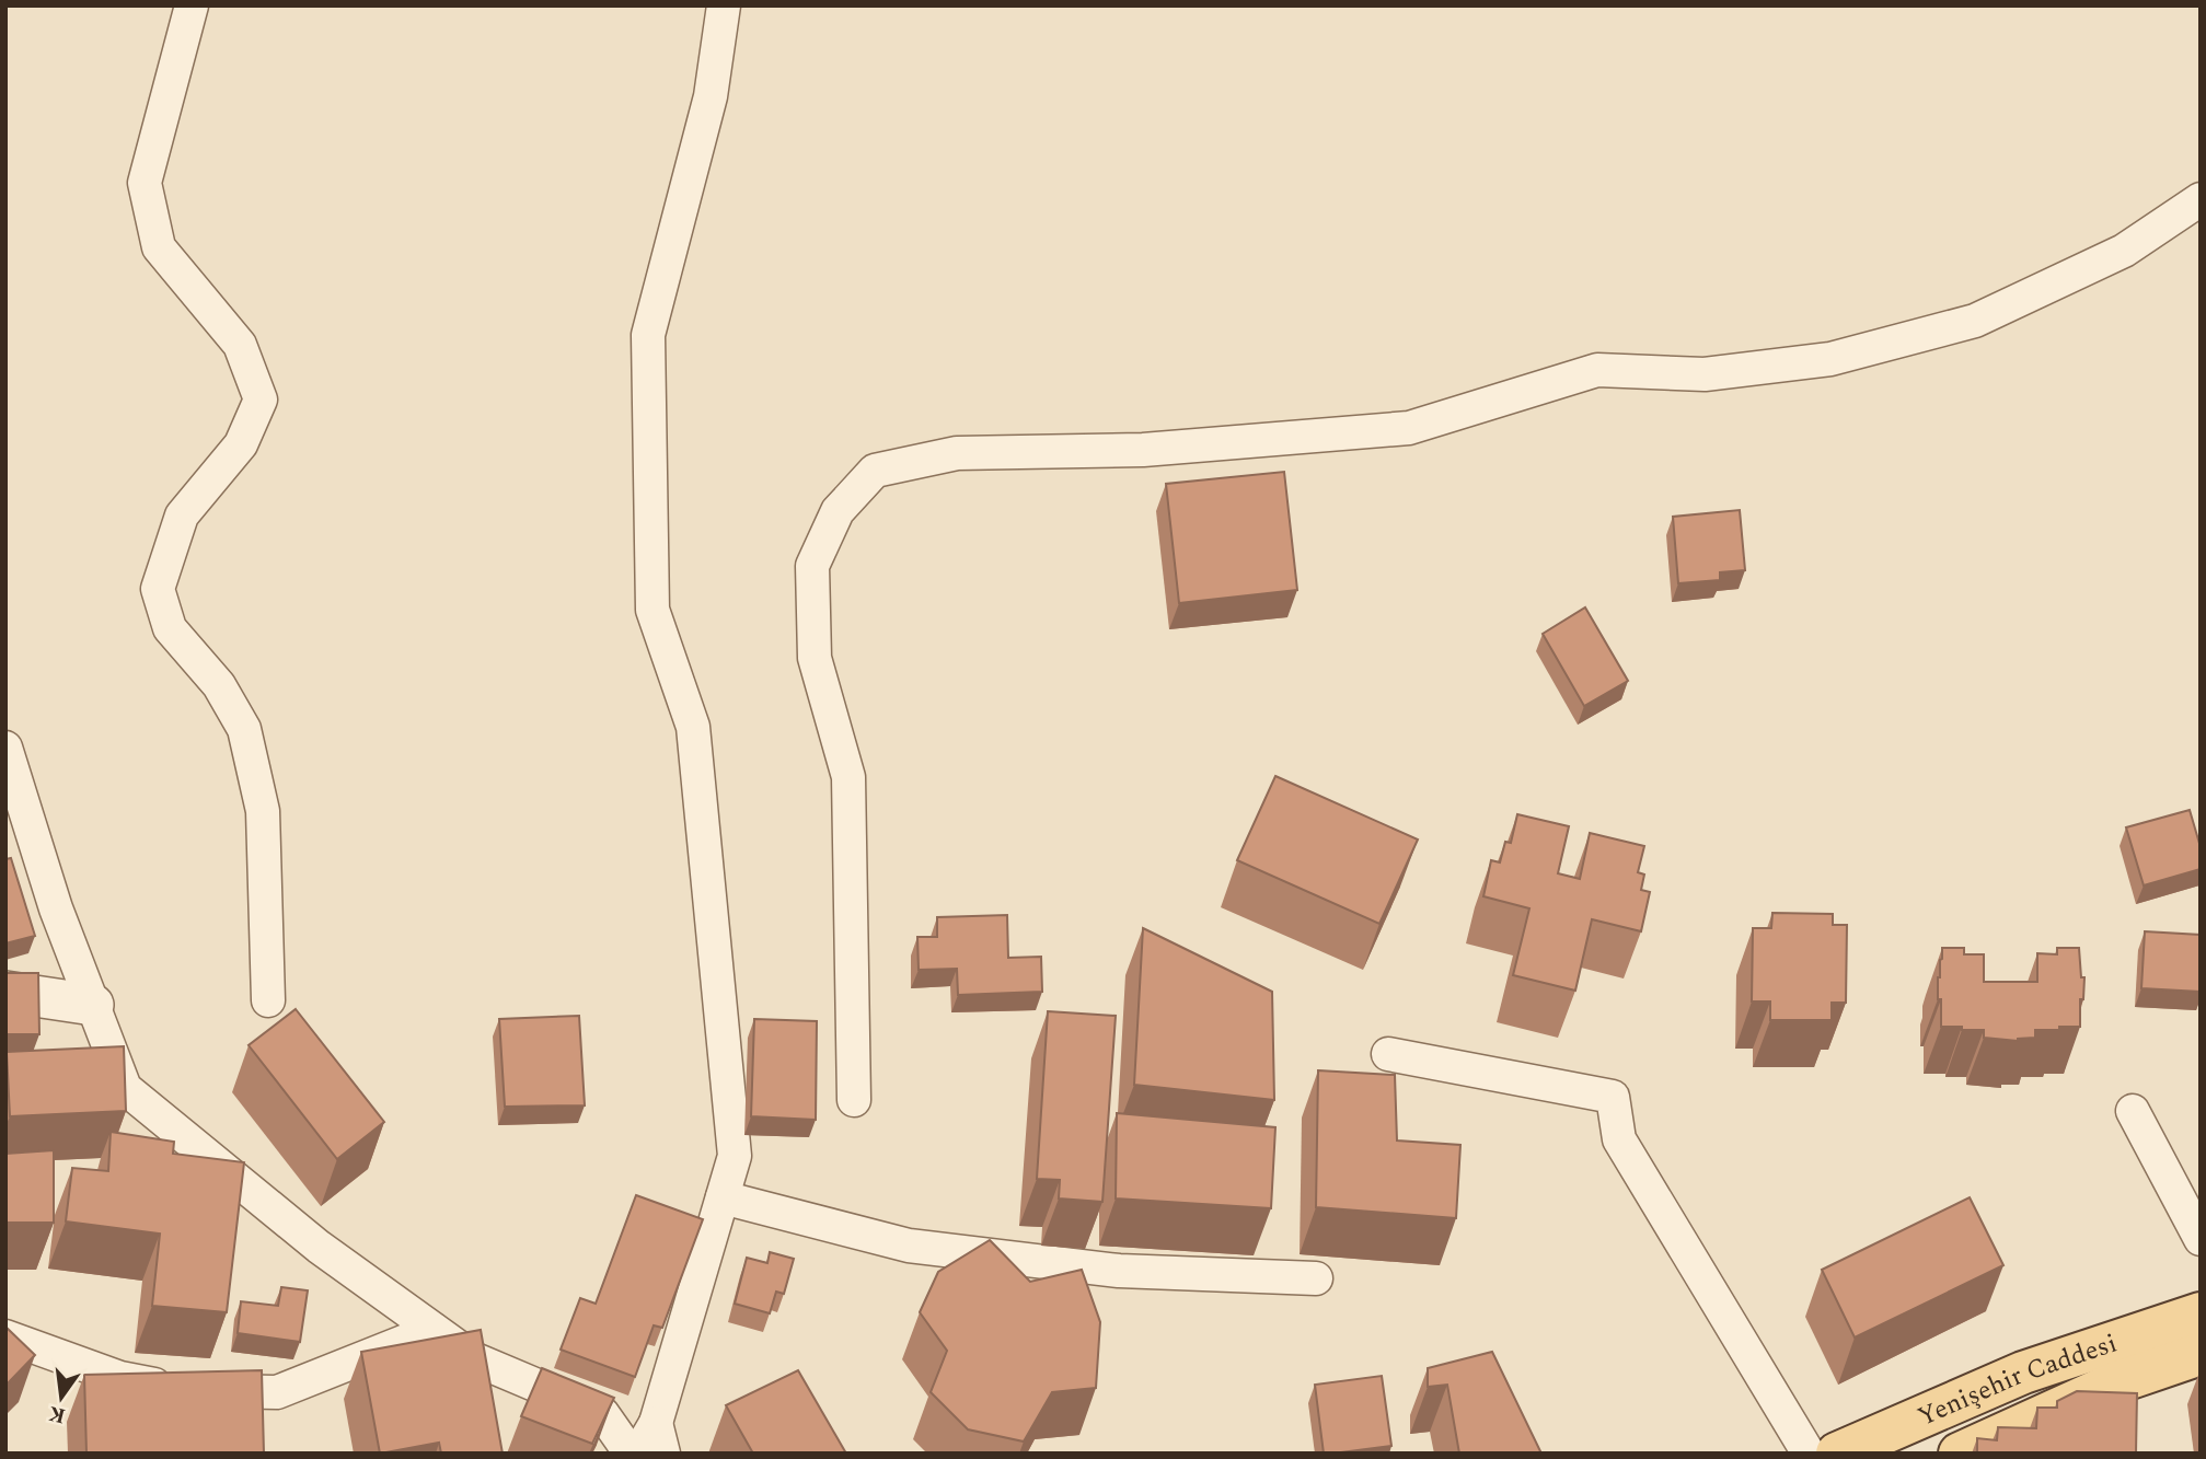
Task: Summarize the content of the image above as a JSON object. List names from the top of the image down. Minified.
{"streets":{"main road":["Yenişehir Caddesi"]},"north":"bottom"}
